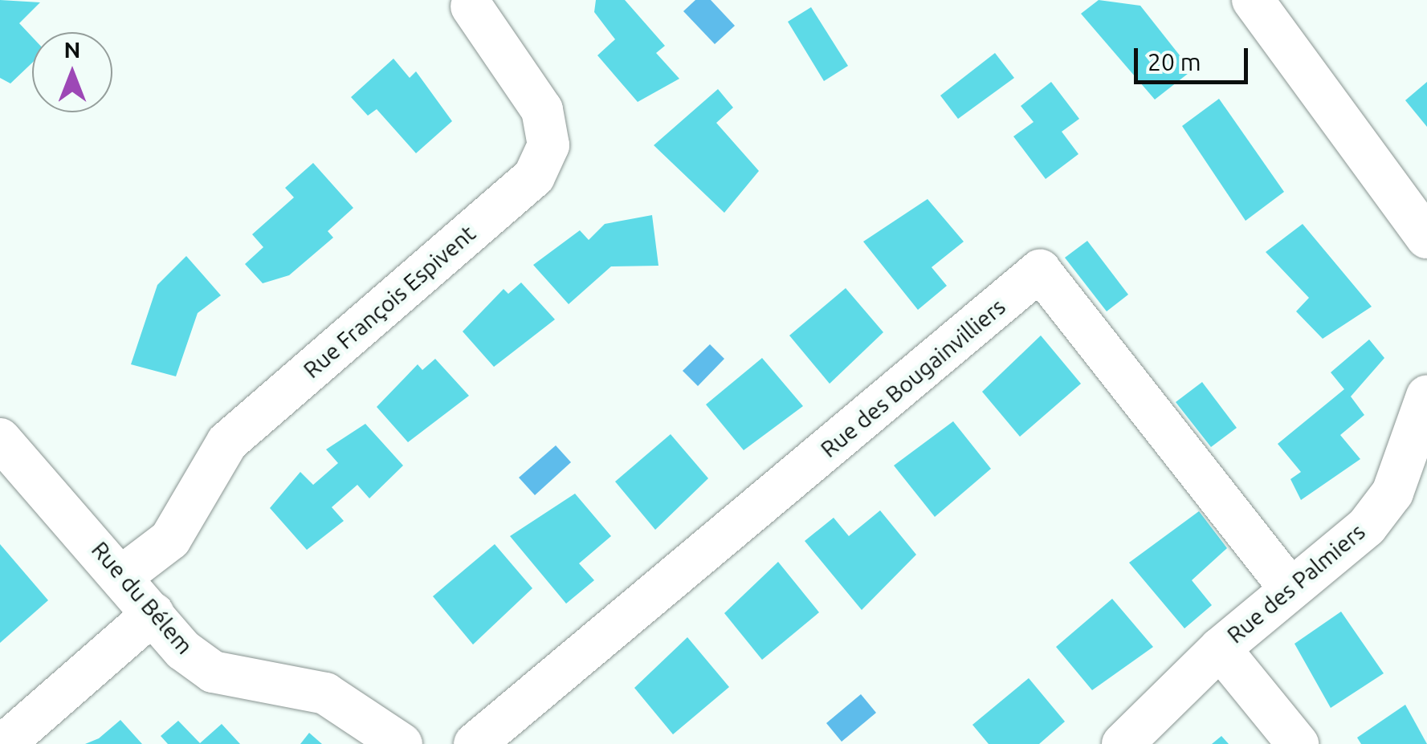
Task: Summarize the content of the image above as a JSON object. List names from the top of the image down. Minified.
{"streets":{"street":["Rue François Espivent","Rue des Bougainvilliers","Rue des Palmiers","Rue du Bélem"]},"crossings":[["Rue François Espivent","Rue du Bélem"],["Rue des Bougainvilliers","Rue des Palmiers"]],"scale_bar":"20 m","north":"top"}
